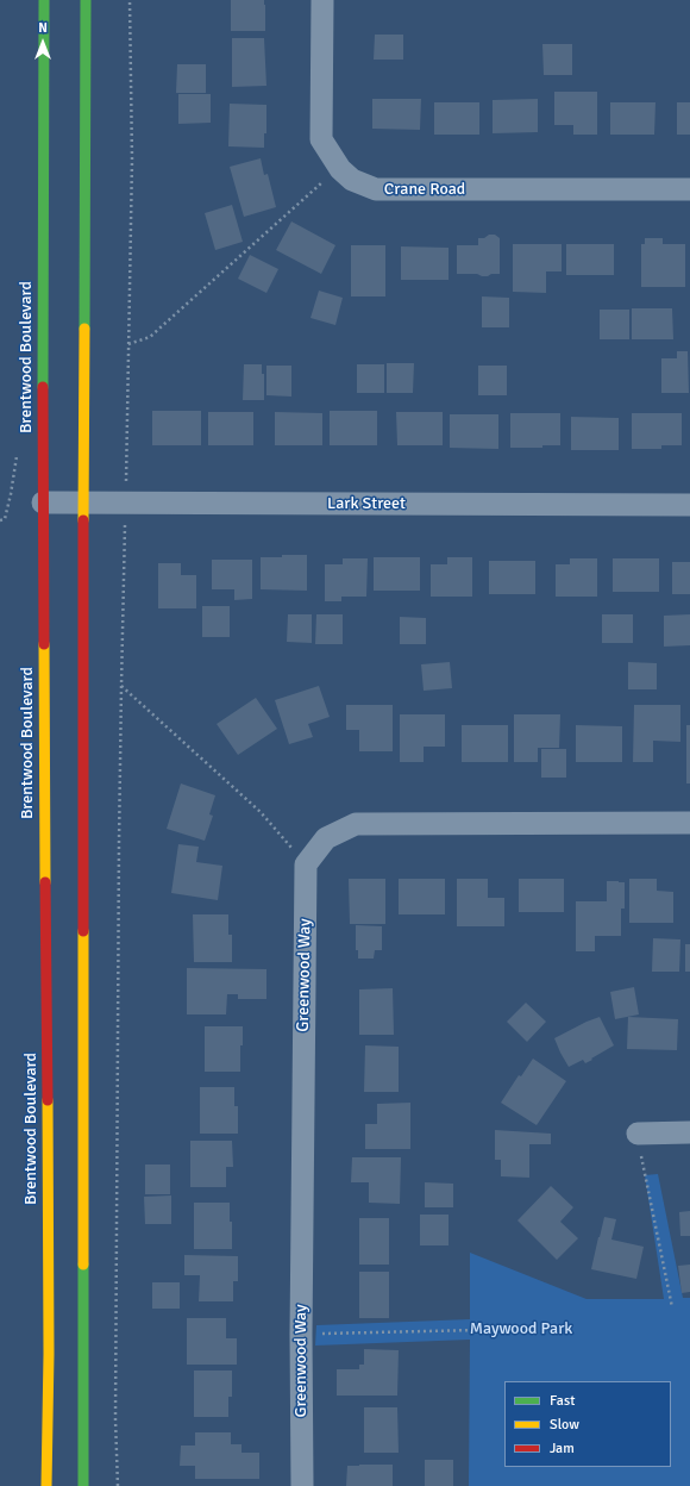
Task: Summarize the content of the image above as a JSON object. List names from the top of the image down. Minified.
{"streets":{"main road":["Brentwood Boulevard"],"street":["Crane Road","Lark Street","Greenwood Way"]},"crossings":[["Brentwood Boulevard","Lark Street"]],"parks":["Maywood Park"],"legend":["Fast","Slow","Jam"],"north":"top"}
